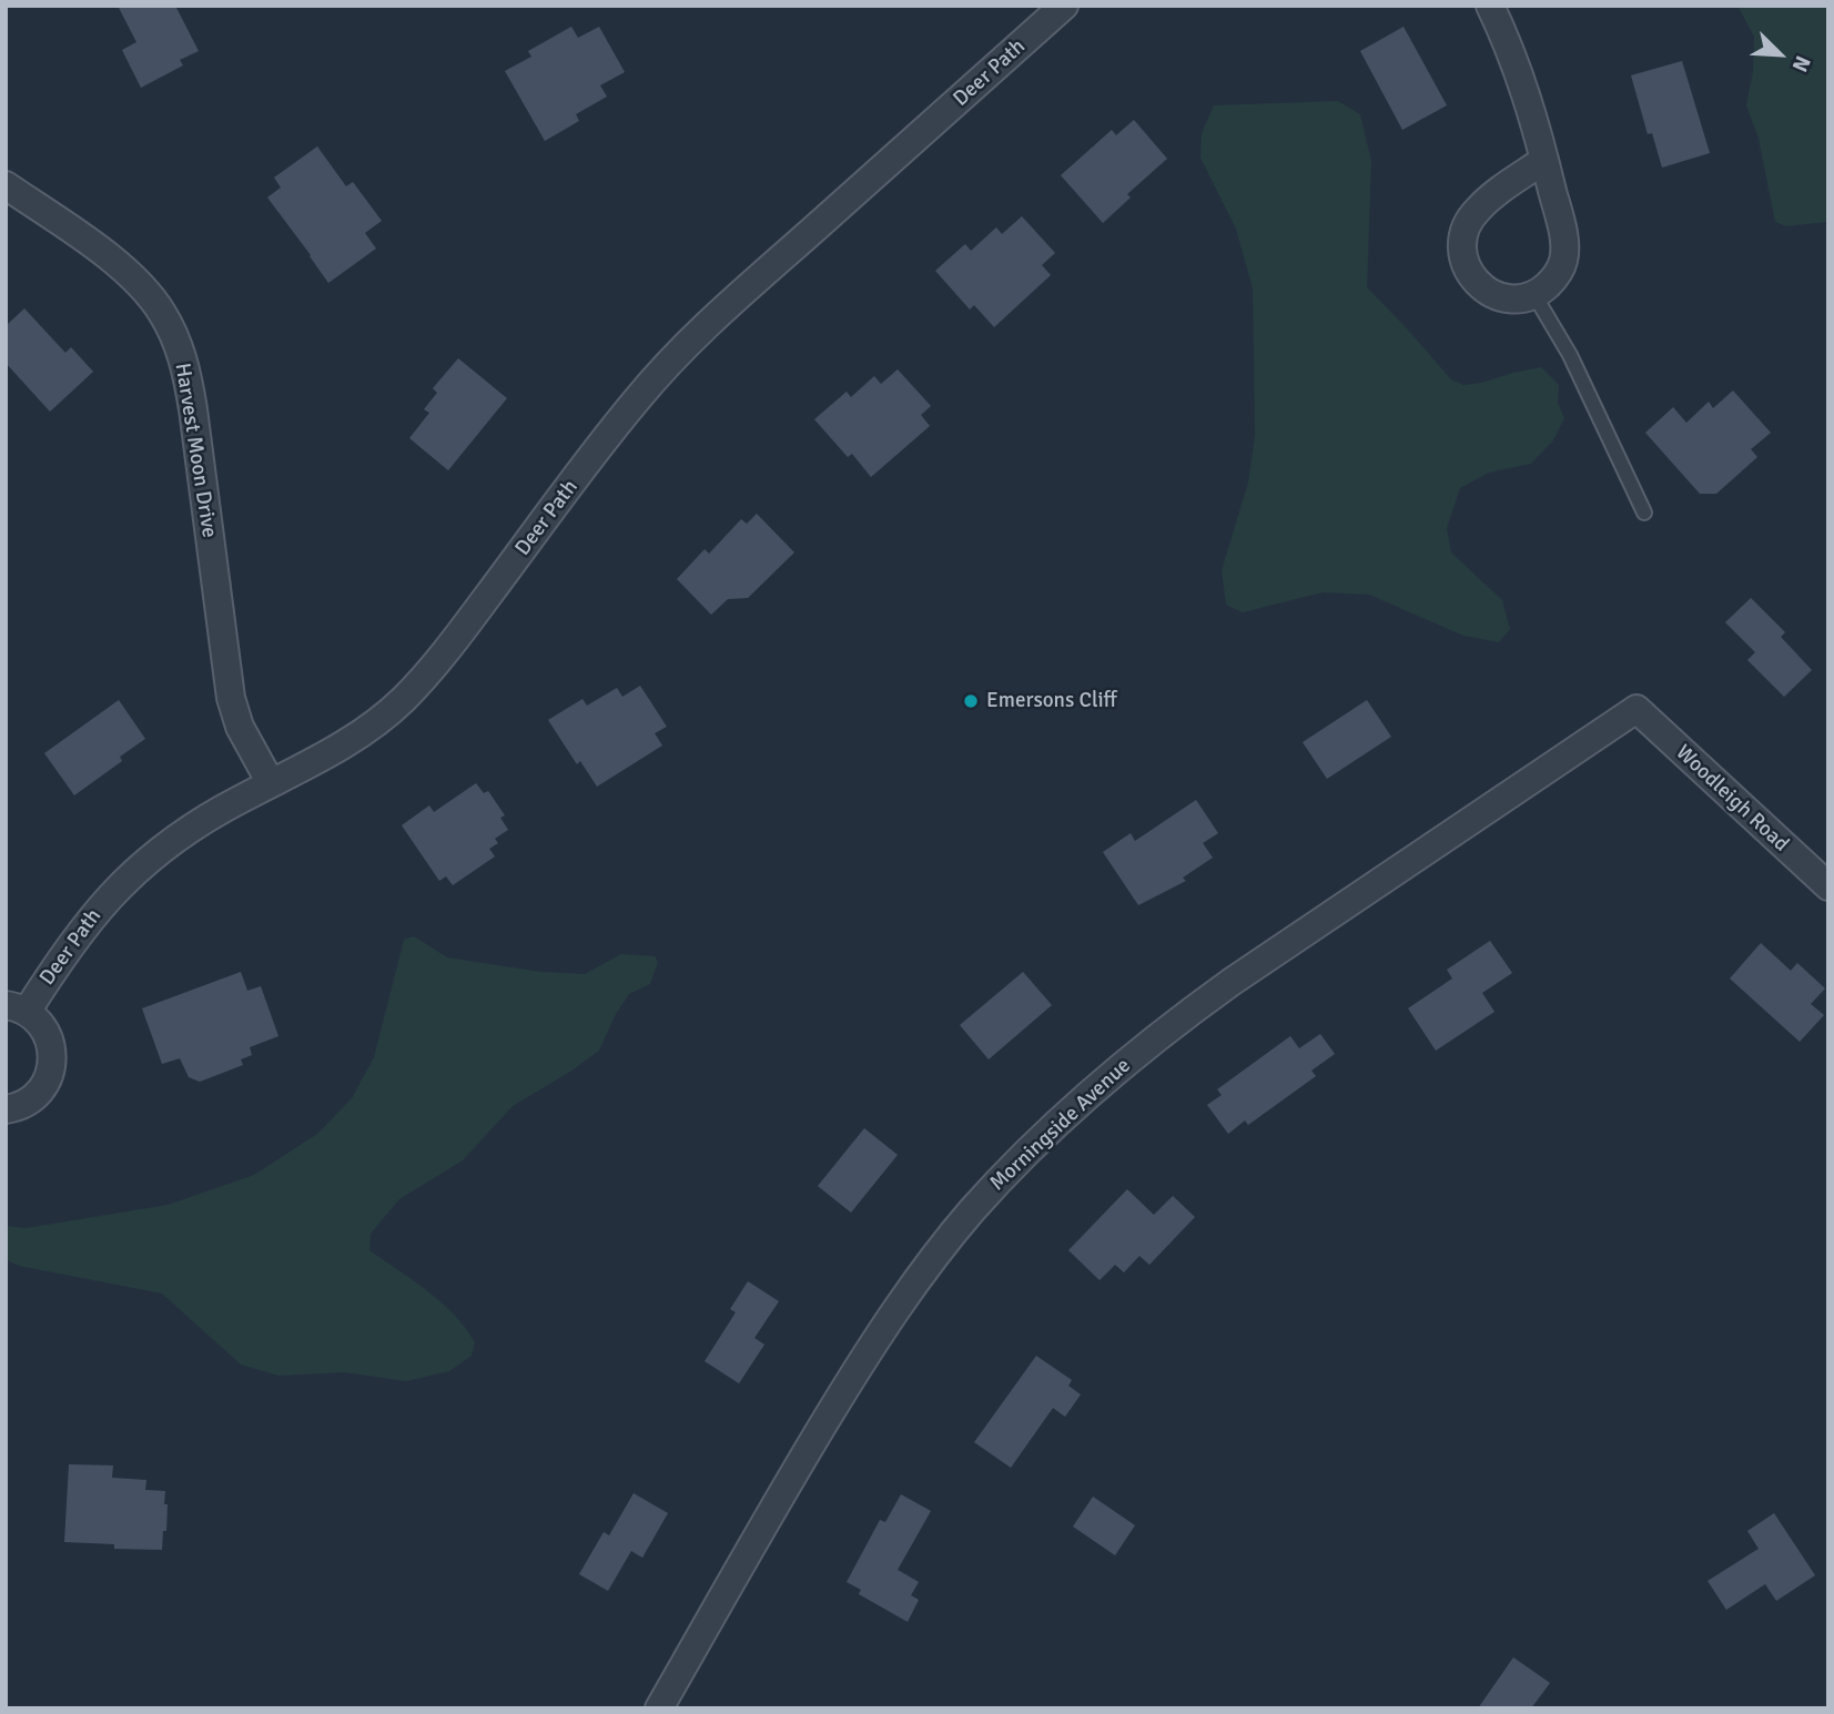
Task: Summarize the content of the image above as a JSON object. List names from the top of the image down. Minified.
{"streets":{"street":["Deer Path","Harvest Moon Drive","Woodleigh Road","Morningside Avenue"]},"crossings":[["Deer Path","Harvest Moon Drive"],["Woodleigh Road","Morningside Avenue"]],"places":["Emersons Cliff"],"north":"bottom right"}
